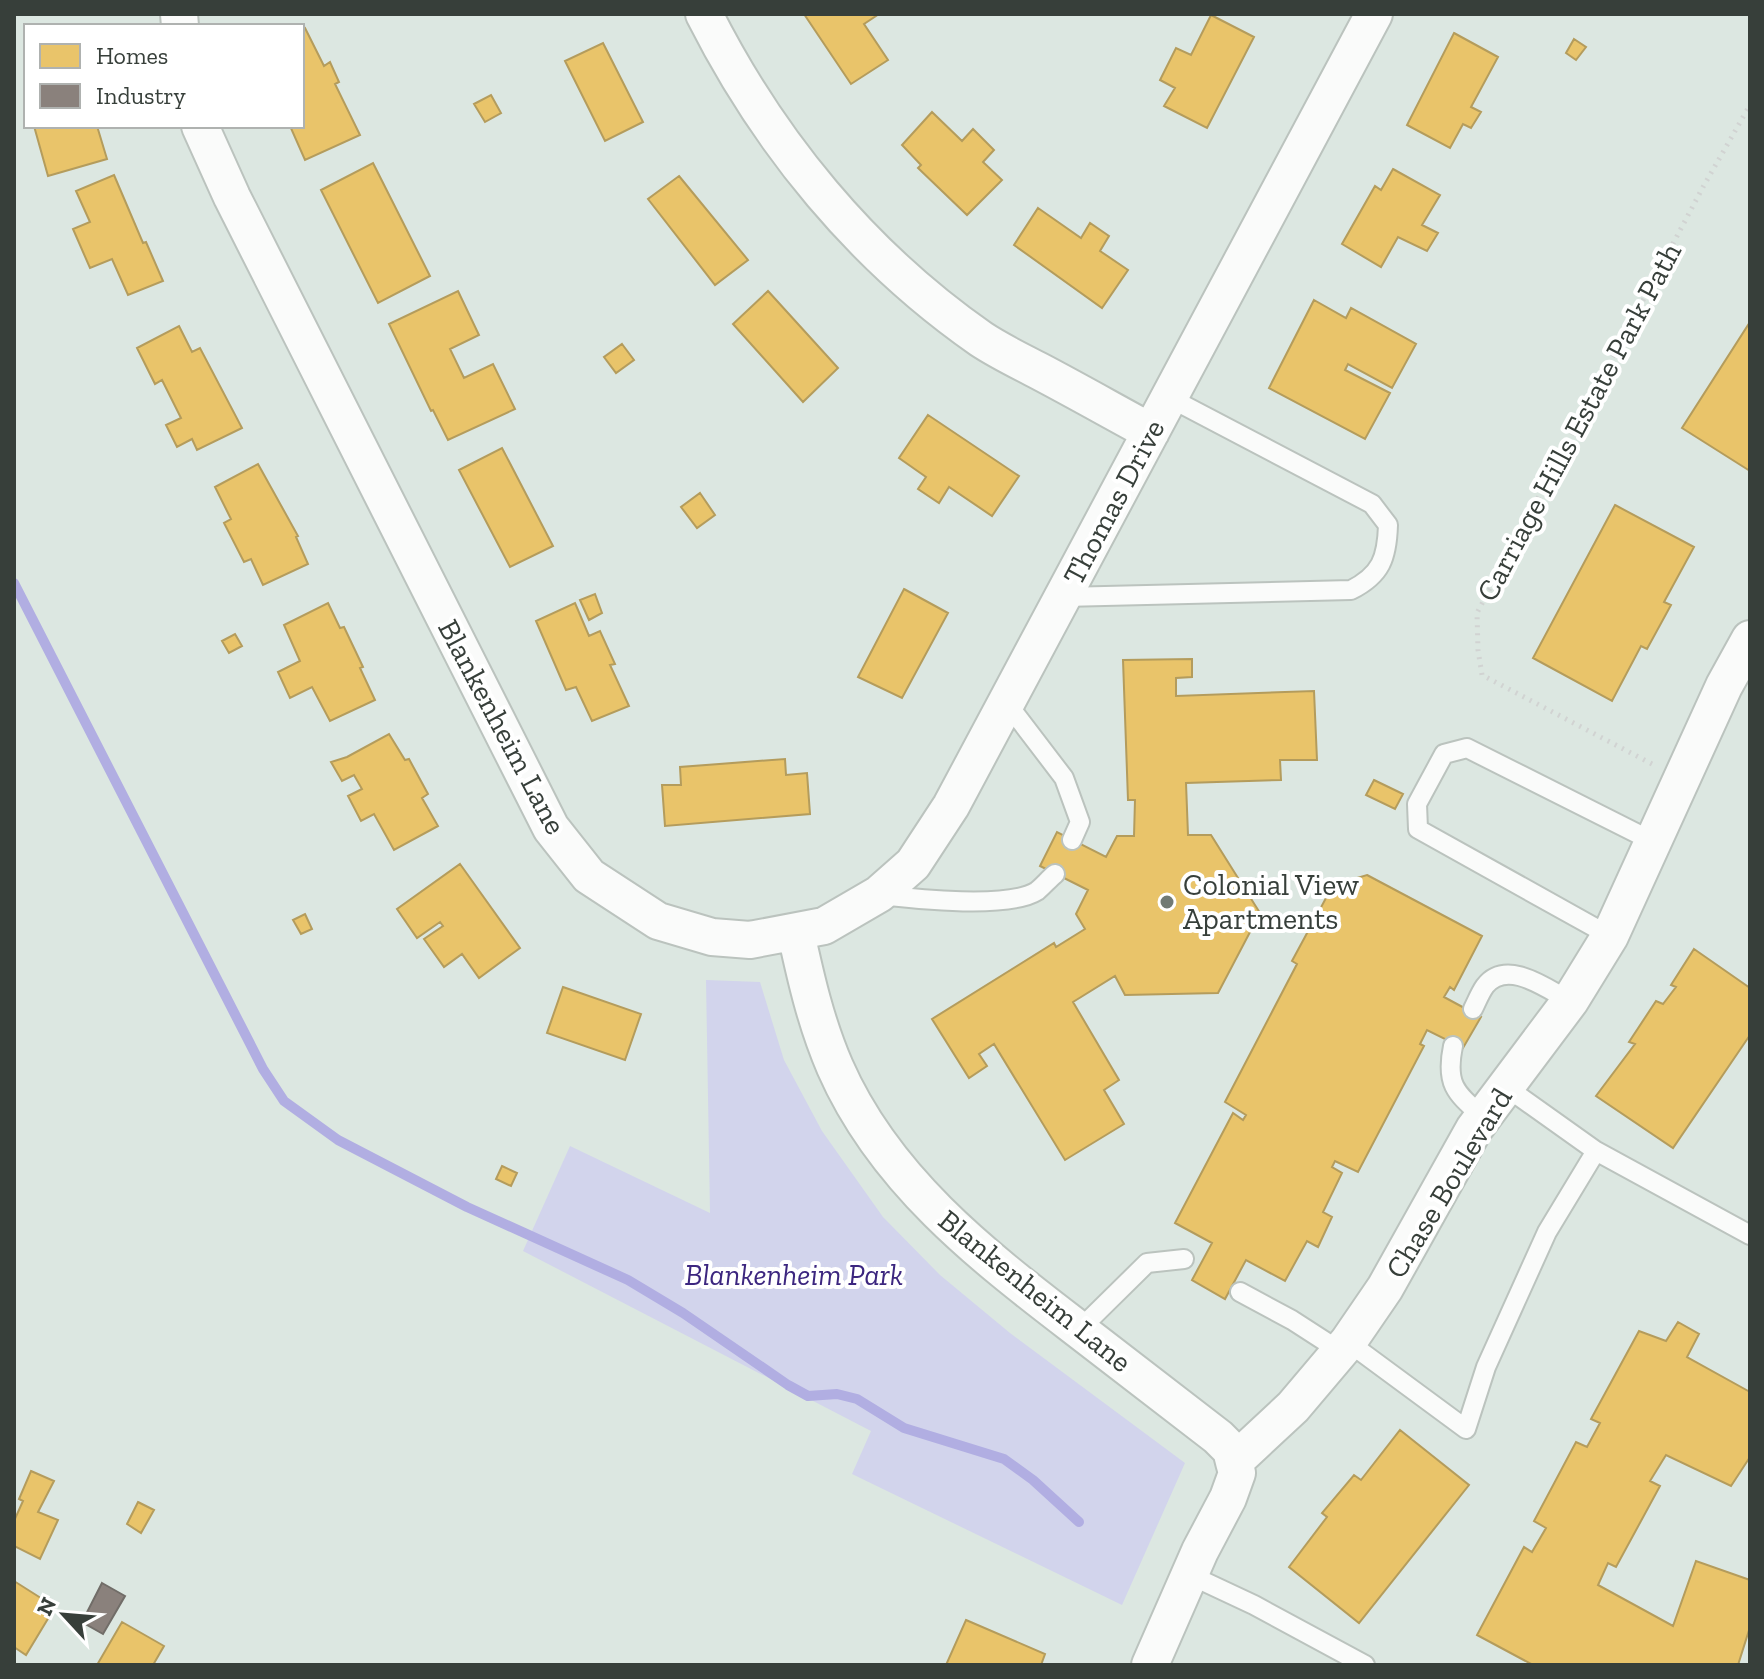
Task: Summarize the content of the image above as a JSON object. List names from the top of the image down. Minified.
{"streets":{"street":["Thomas Drive","Blankenheim Lane","Chase Boulevard"],"path":["Carriage Hills Estate Park Path"]},"crossings":[["Carriage Hills Estate Park Path","Chase Boulevard"],["Thomas Drive","Blankenheim Lane"],["Blankenheim Lane","Chase Boulevard"]],"parks":["Blankenheim Park"],"places":["Colonial View Apartments"],"legend":["Homes","Industry"],"north":"top left"}
